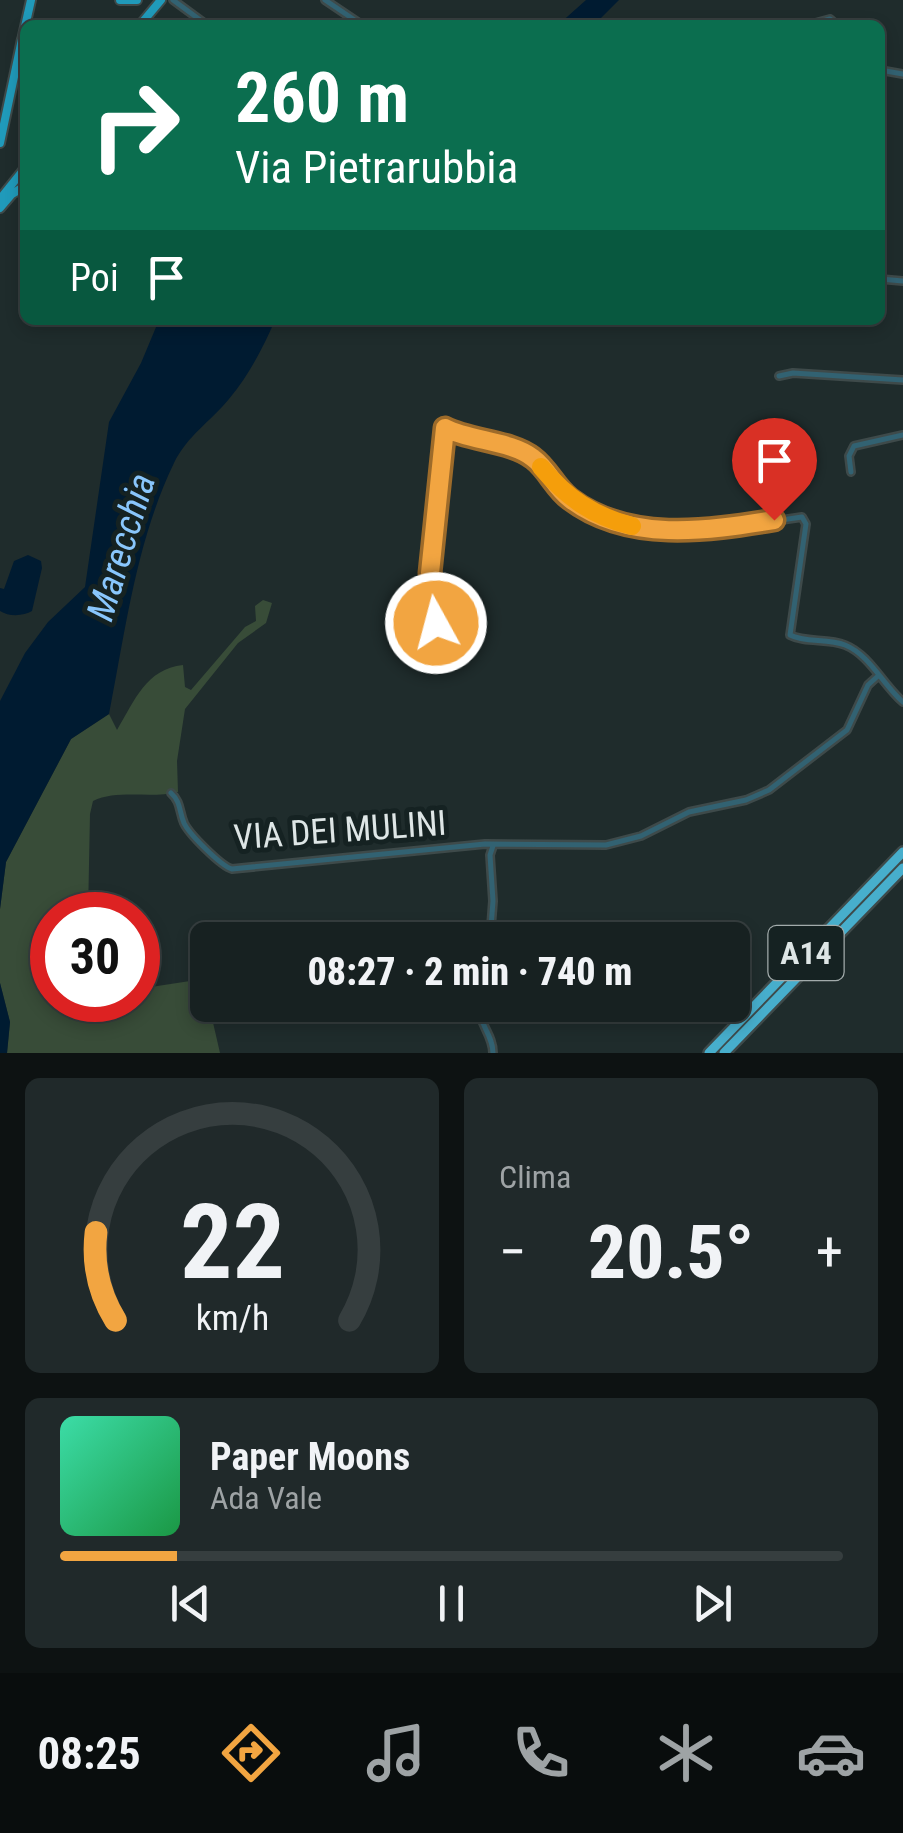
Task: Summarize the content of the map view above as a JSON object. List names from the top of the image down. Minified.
{"streets":{"highway":["A14"],"street":["VIA DEI MULINI"]},"water":["Marecchia"],"page":{"turn":["260 m","Via Pietrarubbia"],"then":"Poi","limit":"30","trip":"08:27 · 2 min · 740 m","tile":"Clima","heat":["−","20.5°","+"],"song":["Paper Moons","Ada Vale"],"tabs":"08:25","gauge":["22","km/h"]}}
